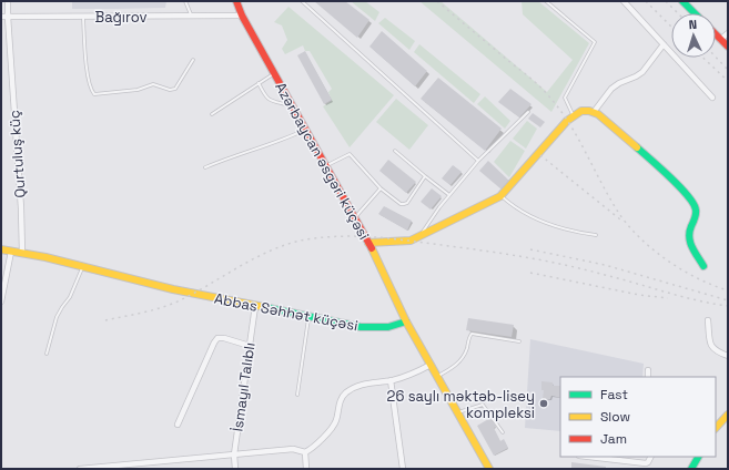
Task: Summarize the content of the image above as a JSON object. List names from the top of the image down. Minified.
{"streets":{"main road":["Azərbaycan əsgəri küçəsi","Abbas Səhhət küçəsi"],"street":["Bağırov","Qurtuluş küç","İsmayıl Talıblı"]},"crossings":[["Bağırov","Qurtuluş küç"],["Bağırov","Azərbaycan əsgəri küçəsi"],["Qurtuluş küç","Abbas Səhhət küçəsi"],["Azərbaycan əsgəri küçəsi","Abbas Səhhət küçəsi"],["Abbas Səhhət küçəsi","İsmayıl Talıblı"]],"places":["26 saylı məktəb-lisey kompleksi"],"legend":["Fast","Slow","Jam"],"north":"top"}
